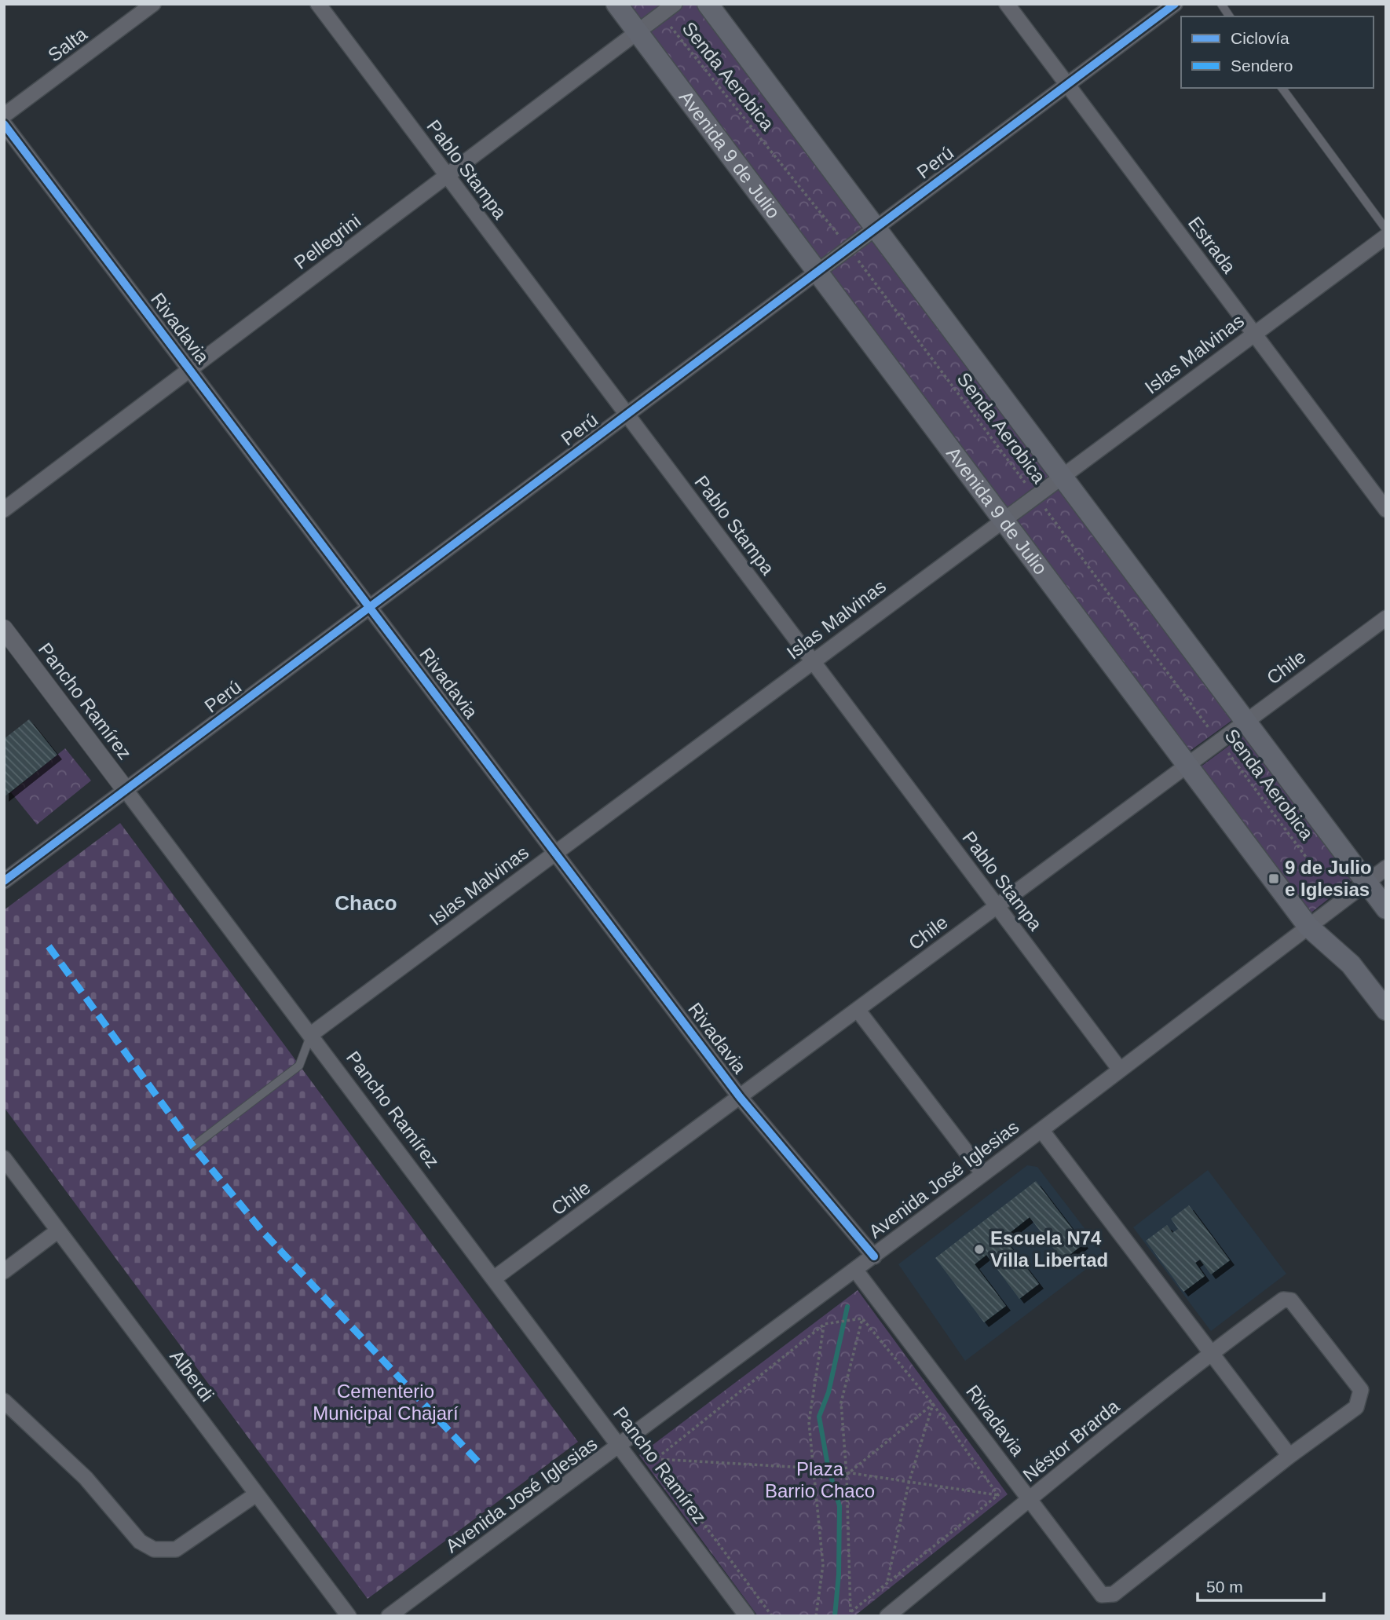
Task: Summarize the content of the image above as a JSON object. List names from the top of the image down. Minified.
{"streets":{"main road":["Avenida 9 de Julio"],"street":["Salta","Perú","Pablo Stampa","Pellegrini","Estrada","Rivadavia","Islas Malvinas","Chile","Pancho Ramírez","Avenida José Iglesias","Alberdi","Néstor Brarda"],"path":["Senda Aerobica"]},"crossings":[["Senda Aerobica","Perú"],["Senda Aerobica","Pellegrini"],["Senda Aerobica","Islas Malvinas"],["Senda Aerobica","Chile"],["Avenida 9 de Julio","Perú"],["Avenida 9 de Julio","Pellegrini"],["Avenida 9 de Julio","Islas Malvinas"],["Avenida 9 de Julio","Chile"],["Avenida 9 de Julio","Avenida José Iglesias"],["Perú","Pablo Stampa"],["Perú","Estrada"],["Perú","Rivadavia"],["Perú","Pancho Ramírez"],["Pablo Stampa","Pellegrini"],["Pablo Stampa","Islas Malvinas"],["Pablo Stampa","Chile"],["Pablo Stampa","Avenida José Iglesias"],["Pellegrini","Rivadavia"],["Estrada","Islas Malvinas"],["Rivadavia","Islas Malvinas"],["Rivadavia","Chile"],["Rivadavia","Avenida José Iglesias"],["Rivadavia","Néstor Brarda"],["Islas Malvinas","Pancho Ramírez"],["Chile","Pancho Ramírez"],["Pancho Ramírez","Avenida José Iglesias"]],"districts":["Chaco"],"parks":["Cementerio Municipal Chajarí","Plaza Barrio Chaco"],"places":{"transit":["9 de Julio e Iglesias"],"other":["Escuela N74 Villa Libertad"]},"legend":["Ciclovía","Sendero"],"scale_bar":"50 m"}
